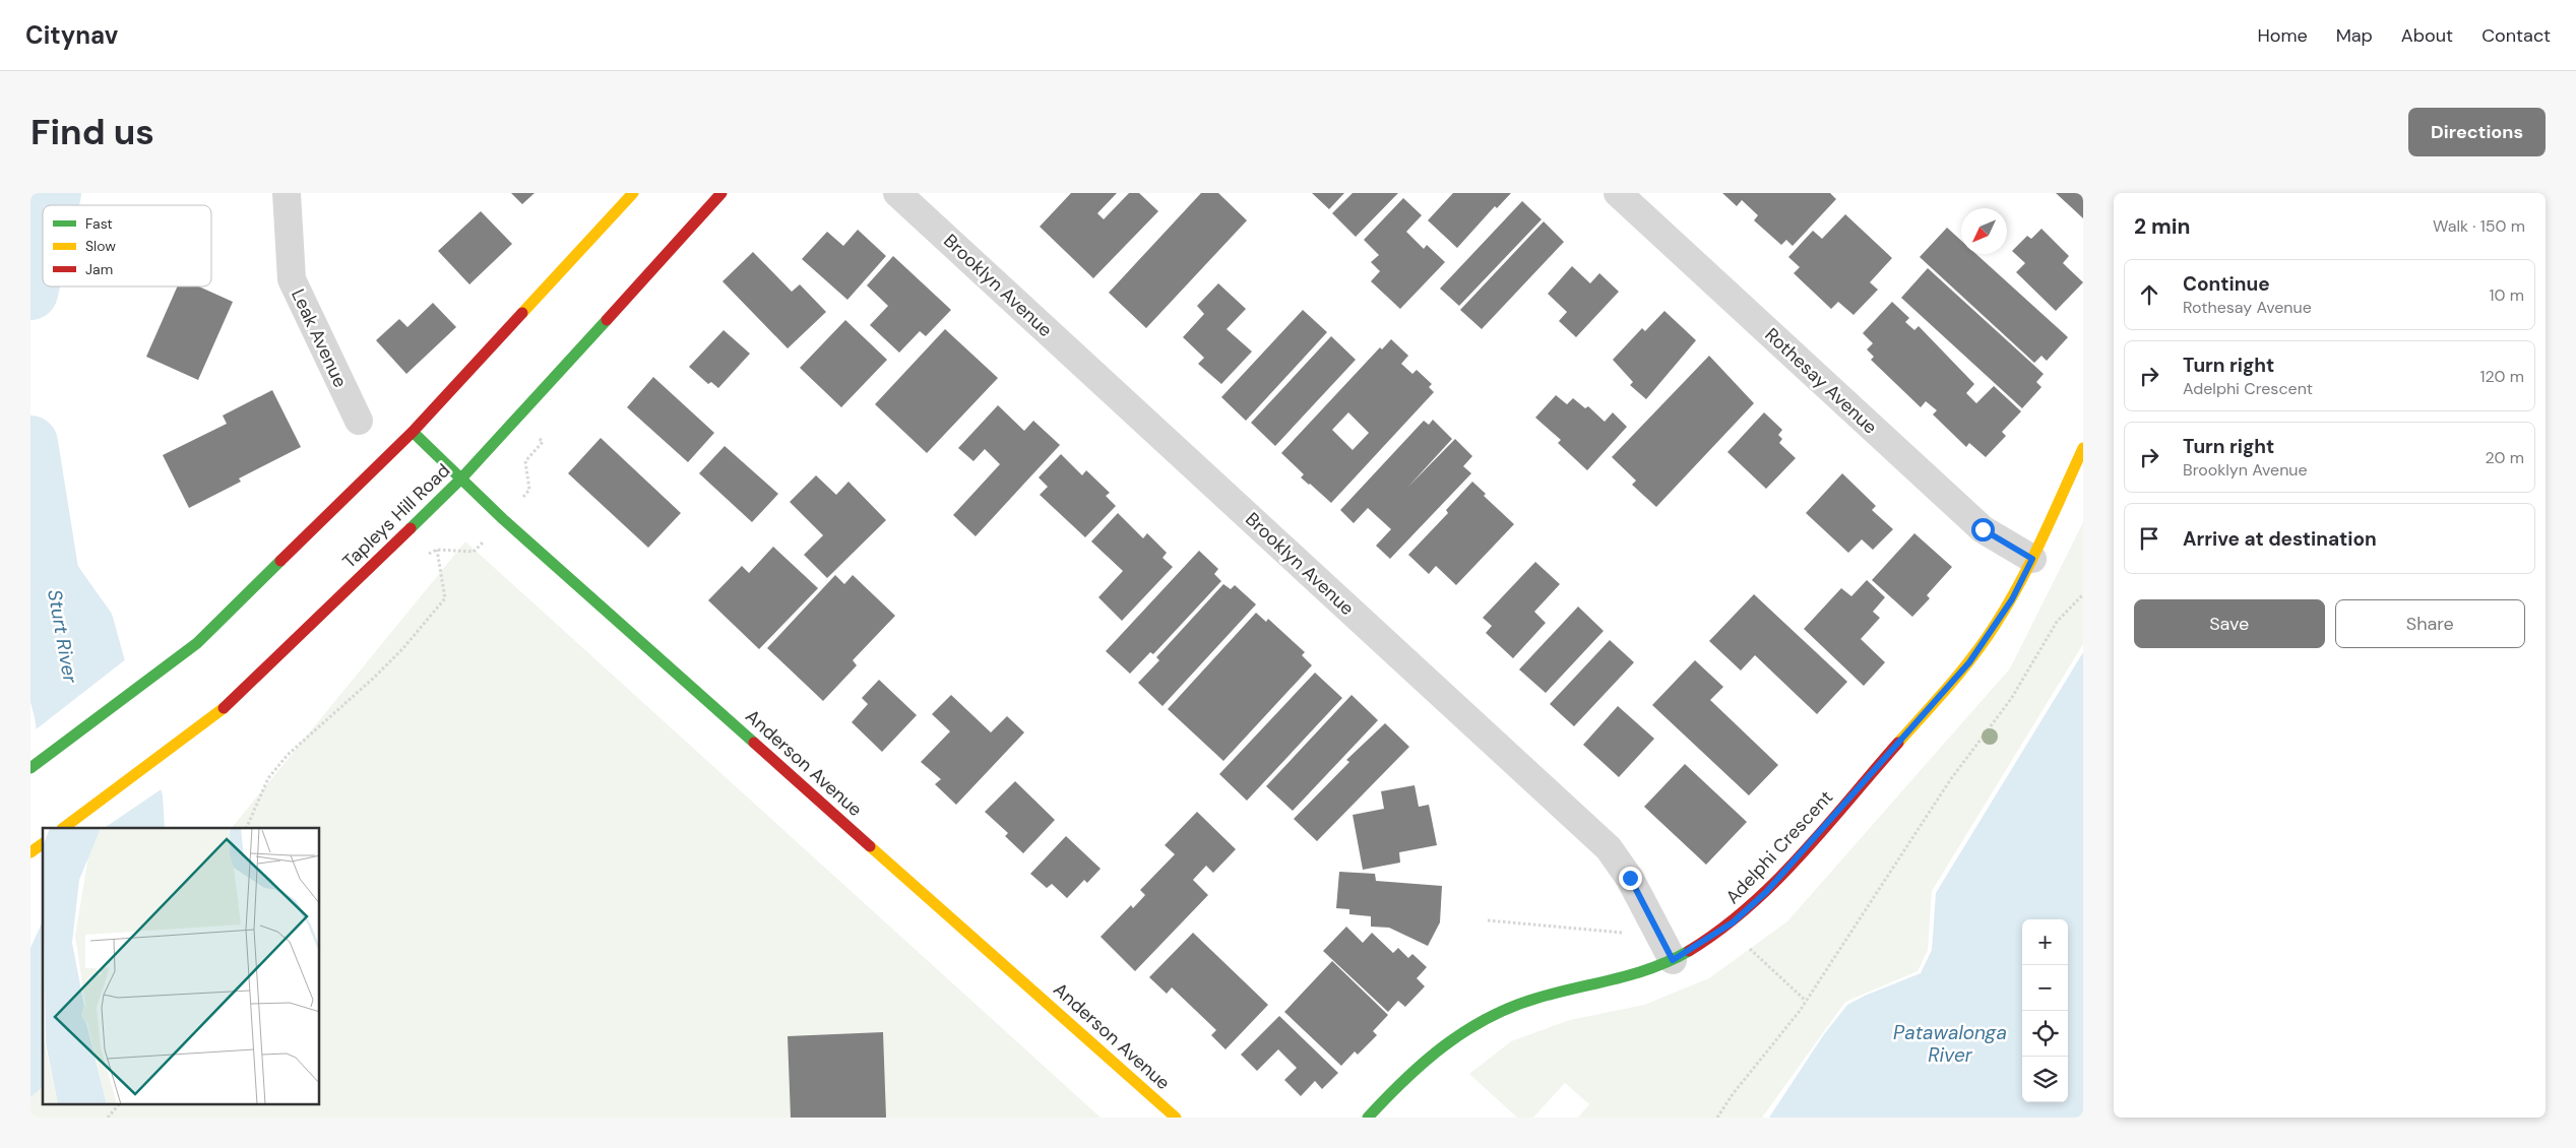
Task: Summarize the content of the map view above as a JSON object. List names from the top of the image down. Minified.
{"streets":{"street":["Brooklyn Avenue","Leak Avenue","Rothesay Avenue","Tapleys Hill Road","Anderson Avenue","Adelphi Crescent"]},"crossings":[["Brooklyn Avenue","Adelphi Crescent"],["Rothesay Avenue","Adelphi Crescent"],["Tapleys Hill Road","Anderson Avenue"]],"water":["Sturt River","Patawalonga River"],"legend":["Fast","Slow","Jam"],"north":"bottom left","page":{"header":"Citynav","nav":["Home","Map","About","Contact"],"buttons":["Directions",["Save","Share"]],"title":"Find us","heading":["2 min","Walk · 150 m"],"list":[["Continue","Rothesay Avenue","10 m"],["Turn right","Adelphi Crescent","120 m"],["Turn right","Brooklyn Avenue","20 m"],"Arrive at destination"],"map_buttons":["+","−"]}}
